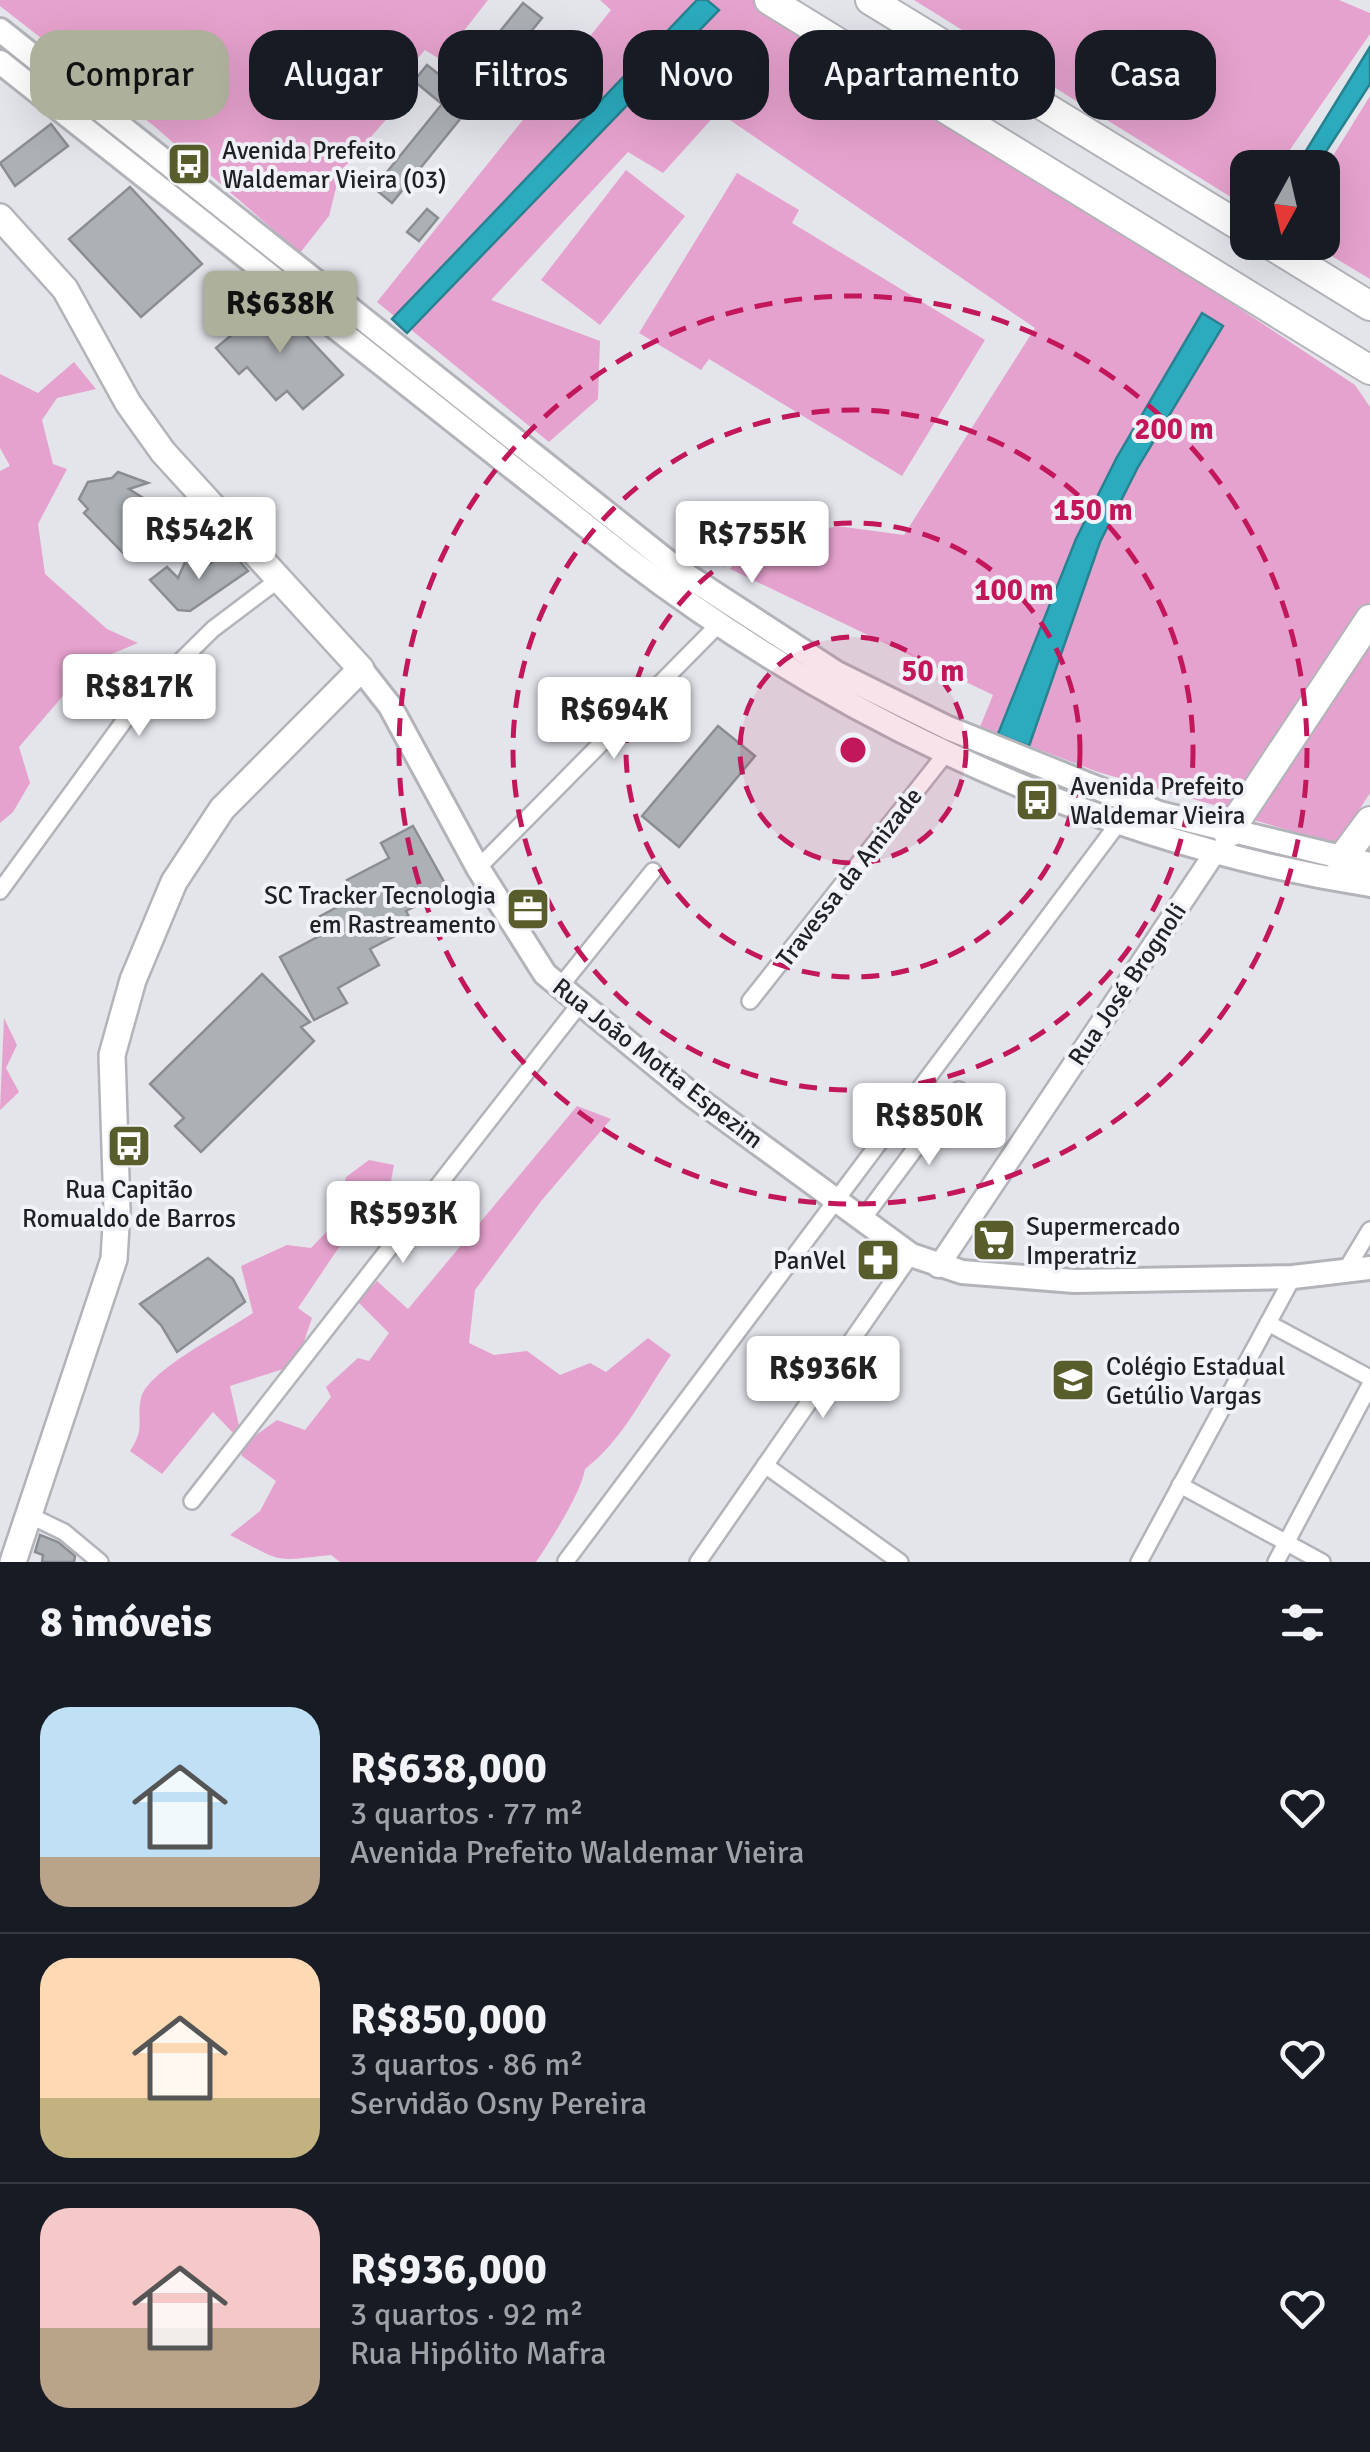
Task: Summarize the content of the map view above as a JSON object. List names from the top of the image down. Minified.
{"streets":{"main road":["Rua João Motta Espezim"],"street":["Travessa da Amizade","Rua José Brognoli"]},"crossings":[["Rua José Brognoli","Rua João Motta Espezim"]],"places":{"bus stop":["Avenida Prefeito Waldemar Vieira (03)","Avenida Prefeito Waldemar Vieira","Rua Capitão Romualdo de Barros"],"office":["SC Tracker Tecnologia em Rastreamento"],"supermarket":["Supermercado Imperatriz"],"pharmacy":["PanVel"],"school or university":["Colégio Estadual Getúlio Vargas"]},"north":"bottom","page":{"chip":["Comprar","Alugar","Filtros","Novo","Apartamento","Casa"],"price":["R$638K","R$542K","R$755K","R$817K","R$694K","R$850K","R$593K","R$936K"],"heading":"8 imóveis","list":[{"name":"R$638,000","note":"3 quartos · 77 m² · Avenida Prefeito Waldemar Vieira"},{"name":"R$850,000","note":"3 quartos · 86 m² · Servidão Osny Pereira"},{"name":"R$936,000","note":"3 quartos · 92 m² · Rua Hipólito Mafra"}]},"rings":["200 m","150 m","100 m","50 m"]}
